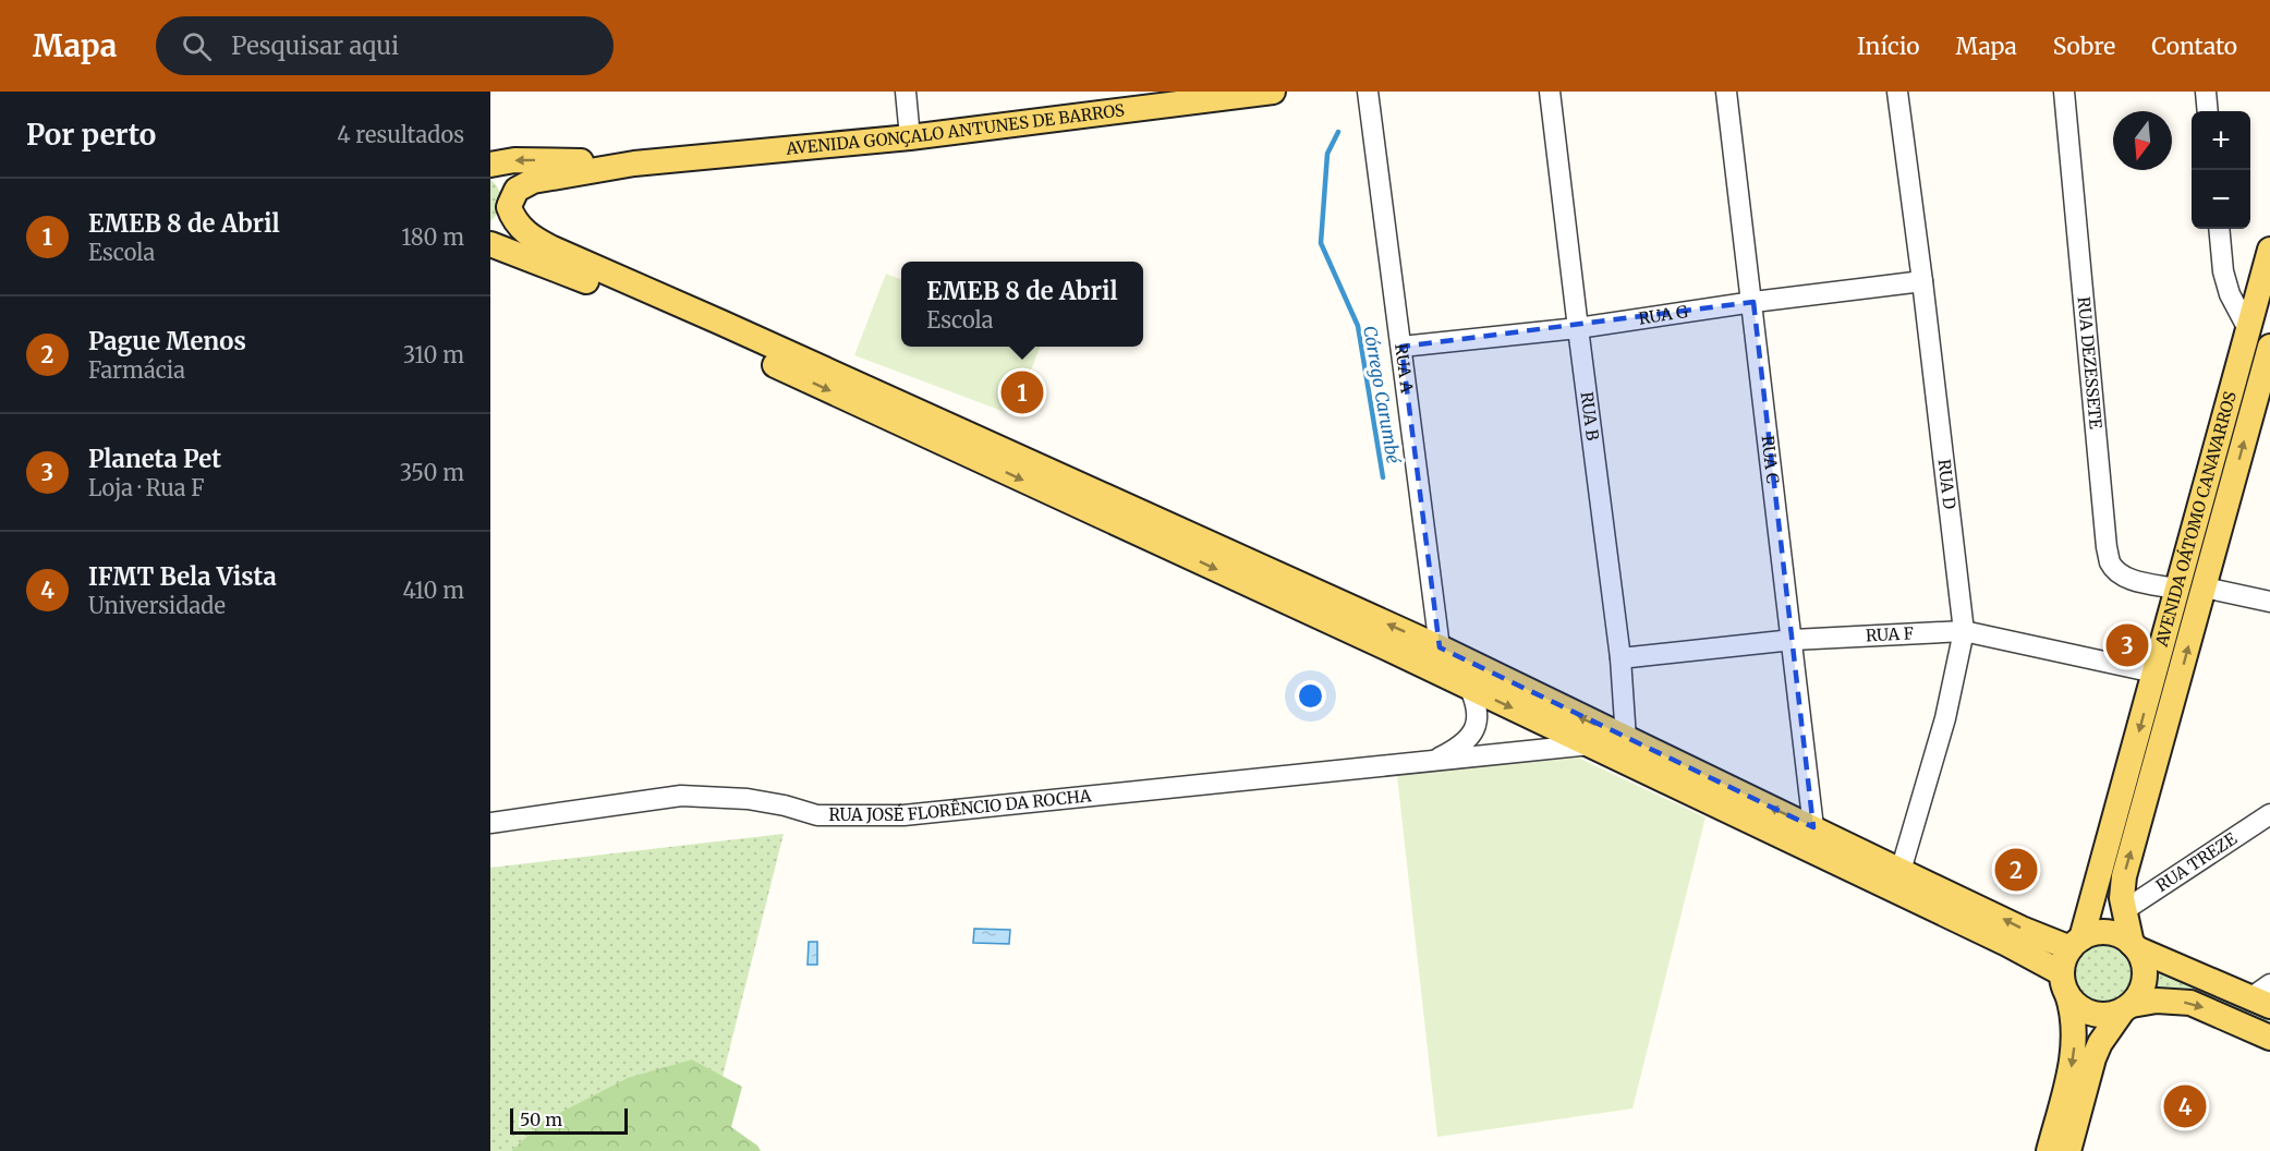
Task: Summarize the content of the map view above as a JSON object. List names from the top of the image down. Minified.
{"streets":{"main road":["AVENIDA GONÇALO ANTUNES DE BARROS","AVENIDA OÁTOMO CANAVARROS"],"street":["RUA G","RUA DEZESSETE","RUA A","RUA B","RUA C","RUA D","RUA F","RUA JOSÉ FLORÊNCIO DA ROCHA","RUA TREZE"]},"crossings":[["RUA G","RUA A"],["RUA G","RUA B"],["RUA G","RUA C"],["RUA G","RUA D"],["RUA DEZESSETE","AVENIDA OÁTOMO CANAVARROS"],["RUA B","RUA F"],["RUA C","RUA F"],["RUA D","RUA F"],["AVENIDA OÁTOMO CANAVARROS","RUA F"],["AVENIDA OÁTOMO CANAVARROS","RUA TREZE"]],"water":["Córrego Carumbé"],"scale_bar":"50 m","north":"bottom","page":{"header":"Mapa","search":"Pesquisar aqui","nav":["Início","Mapa","Sobre","Contato"],"heading":["Por perto","4 resultados"],"map_buttons":["+","−"],"list":[{"mark":"1","name":"EMEB 8 de Abril","note":"Escola","value":"180 m"},{"mark":"2","name":"Pague Menos","note":"Farmácia","value":"310 m"},{"mark":"3","name":"Planeta Pet","note":"Loja · Rua F","value":"350 m"},{"mark":"4","name":"IFMT Bela Vista","note":"Universidade","value":"410 m"}],"popup":["EMEB 8 de Abril","Escola"],"pins":["1","3","2","4"],"scale":"50 m"}}
